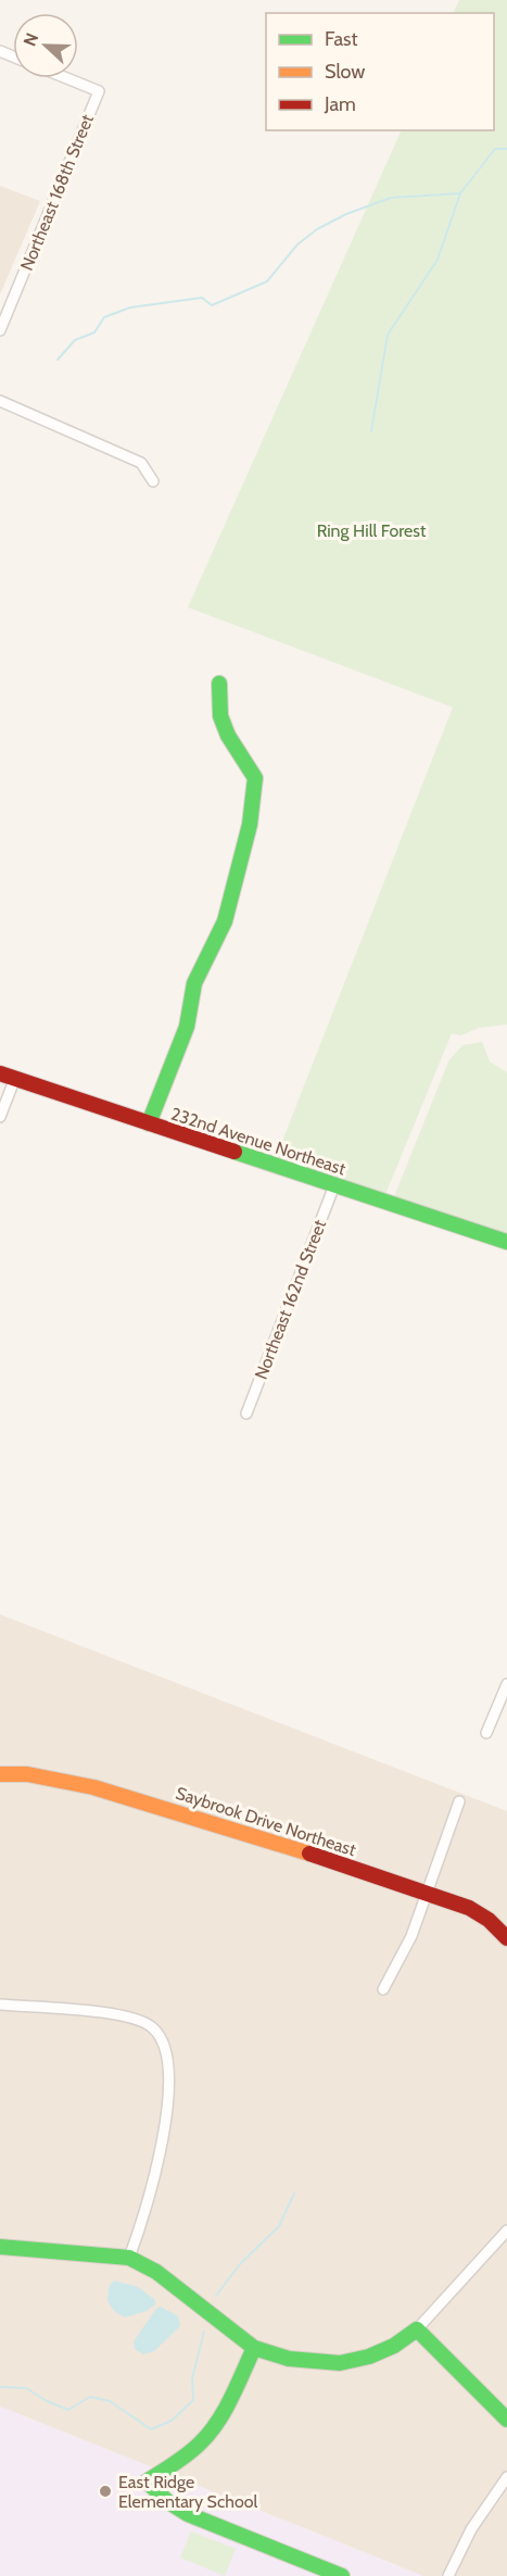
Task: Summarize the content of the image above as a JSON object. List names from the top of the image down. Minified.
{"streets":{"street":["Northeast 168th Street","232nd Avenue Northeast","Northeast 162nd Street","Saybrook Drive Northeast"]},"crossings":[["232nd Avenue Northeast","Northeast 162nd Street"]],"parks":["Ring Hill Forest"],"places":["East Ridge Elementary School"],"legend":["Fast","Slow","Jam"],"north":"left"}
